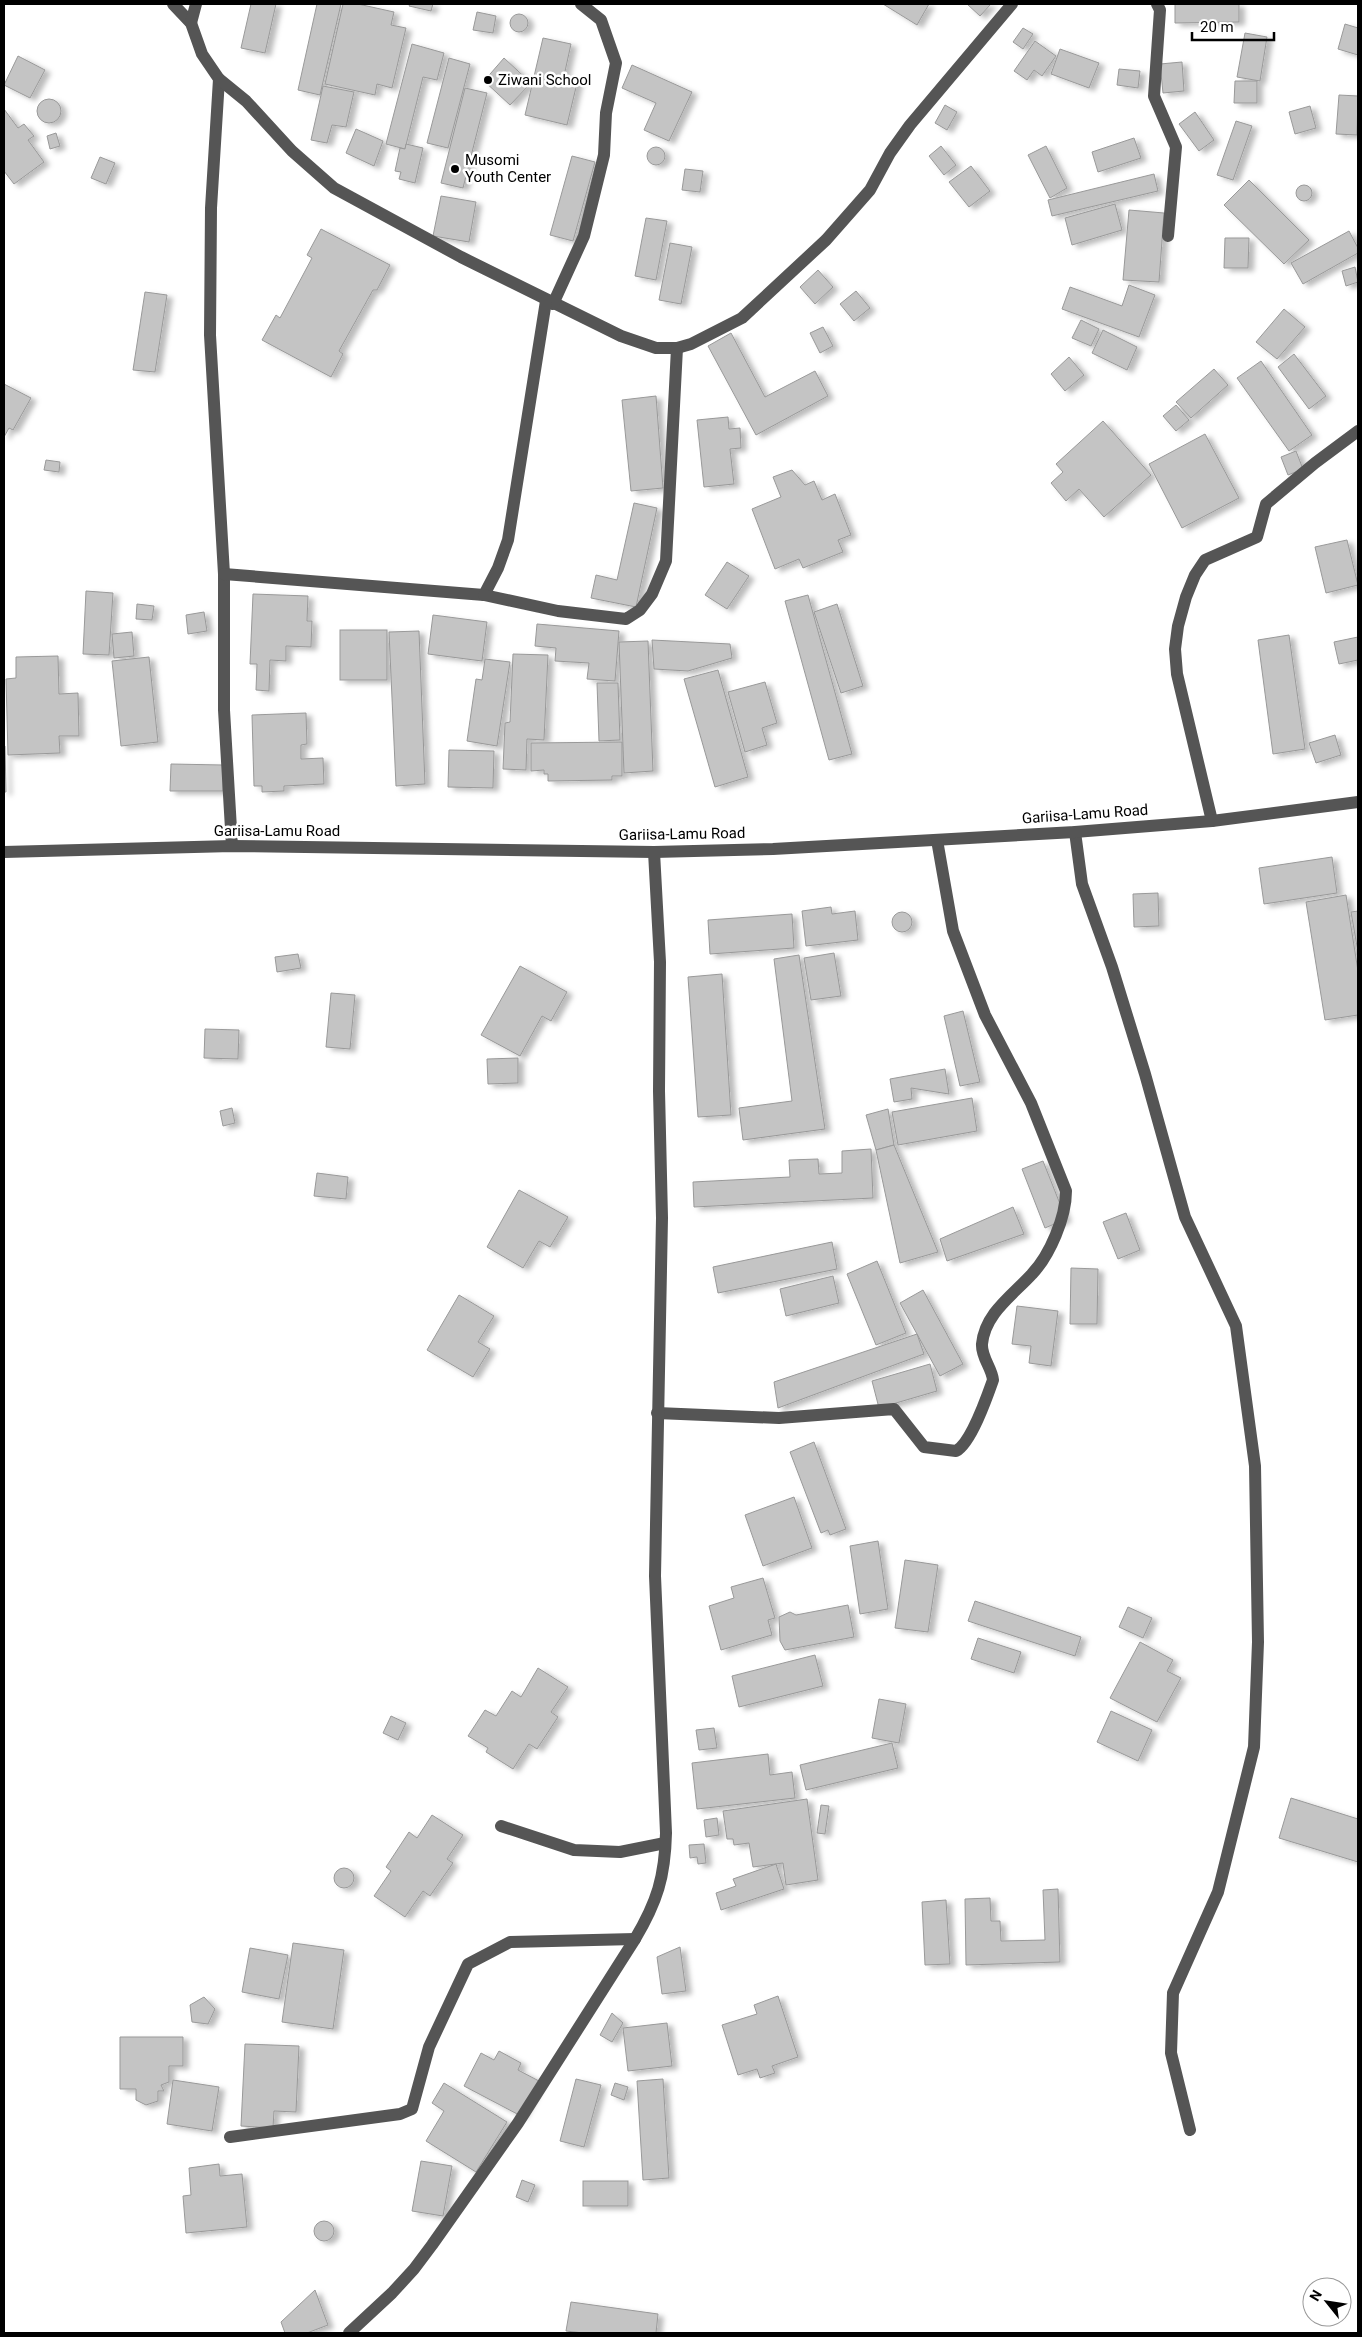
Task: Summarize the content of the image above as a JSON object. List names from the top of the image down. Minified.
{"streets":{"street":["Gariisa-Lamu Road"]},"places":["Ziwani School","Musomi Youth Center"],"scale_bar":"20 m","north":"top left"}
